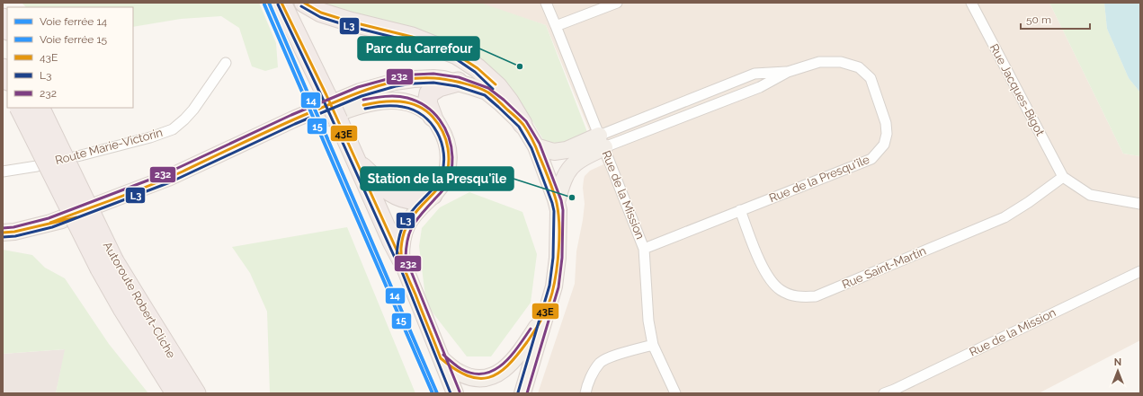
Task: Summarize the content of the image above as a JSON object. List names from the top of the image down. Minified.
{"streets":{"highway":["Autoroute Robert-Cliche"],"street":["Rue Jacques-Bigot","Route Marie-Victorin","Rue de la Presqu'île","Rue de la Mission","Rue Saint-Martin"]},"crossings":[["Rue Jacques-Bigot","Rue Saint-Martin"],["Rue de la Presqu'île","Rue de la Mission"],["Rue de la Presqu'île","Rue Saint-Martin"]],"places":["Parc du Carrefour","Station de la Presqu'île"],"lines":["rail line 14","transit line 43E","rail line 15","transit line L3","transit line 232"],"legend":["Voie ferrée 14","Voie ferrée 15","43E","L3","232"],"scale_bar":"50 m","north":"top"}
